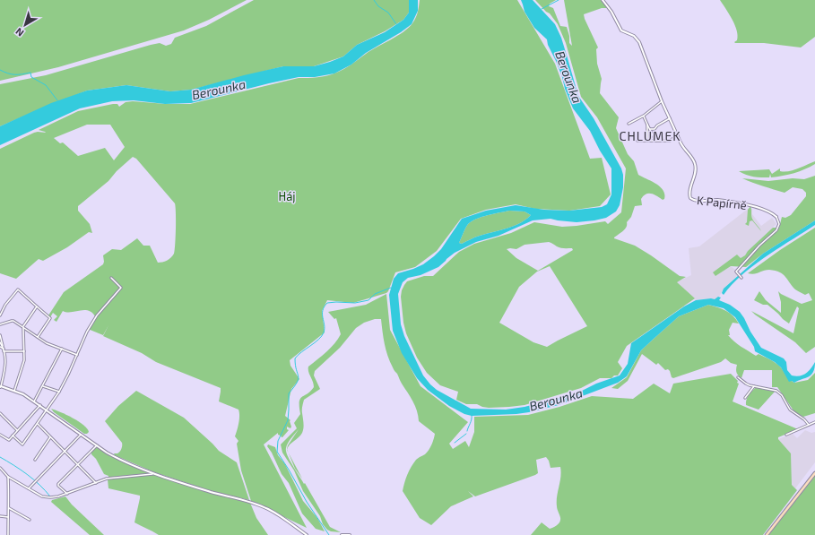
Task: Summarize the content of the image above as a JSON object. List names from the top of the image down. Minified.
{"streets":{"street":["K Papírně"]},"districts":["CHLUMEK"],"water":["Berounka"],"parks":["Háj"],"north":"bottom left"}
